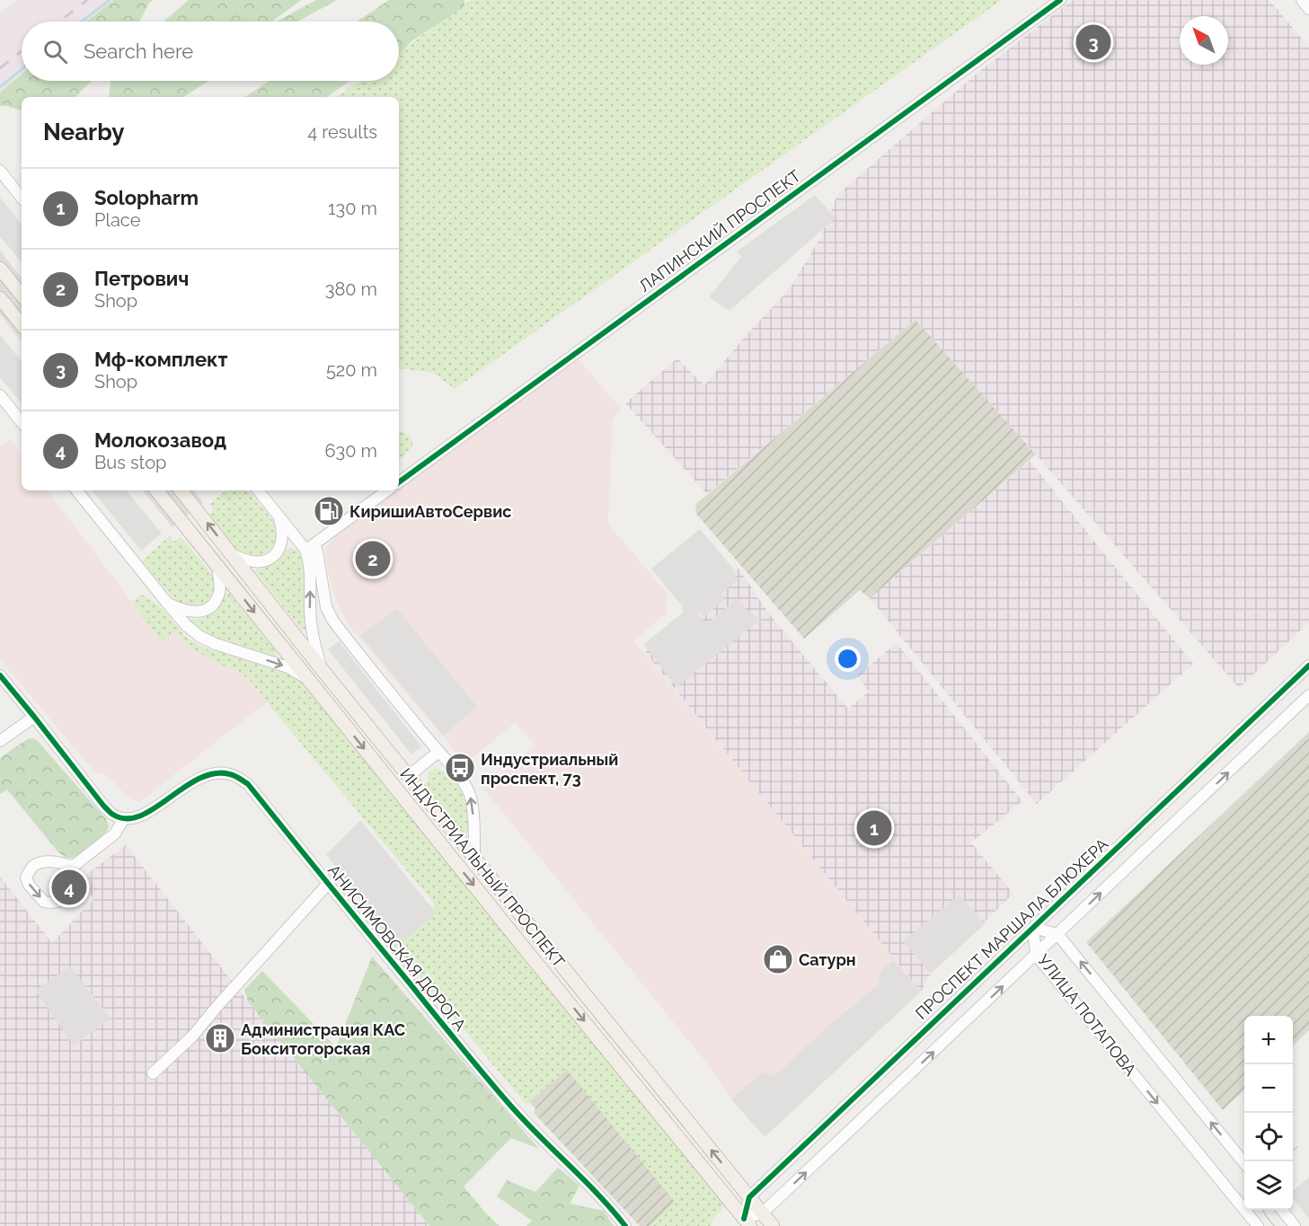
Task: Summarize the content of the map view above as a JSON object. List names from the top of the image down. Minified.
{"streets":{"main road":["ИНДУСТРИАЛЬНЫЙ ПРОСПЕКТ"],"street":["ЛАПИНСКИЙ ПРОСПЕКТ","ПРОСПЕКТ МАРШАЛА БЛЮХЕРА","АНИСИМОВСКАЯ ДОРОГА","УЛИЦА ПОТАПОВА"]},"crossings":[["ИНДУСТРИАЛЬНЫЙ ПРОСПЕКТ","ПРОСПЕКТ МАРШАЛА БЛЮХЕРА"],["ПРОСПЕКТ МАРШАЛА БЛЮХЕРА","УЛИЦА ПОТАПОВА"]],"places":{"fuel station":["КиришиАвтоСервис"],"bus stop":["Индустриальный проспект, 73"],"shop":["Сатурн"],"building":["Администрация КАС Бокситогорская"]},"north":"top left","page":{"search":"Search here","pins":["3","2","1","4"],"heading":["Nearby","4 results"],"list":[{"mark":"1","name":"Solopharm","note":"Place","value":"130 m"},{"mark":"2","name":"Петрович","note":"Shop","value":"380 m"},{"mark":"3","name":"Мф-комплект","note":"Shop","value":"520 m"},{"mark":"4","name":"Молокозавод","note":"Bus stop","value":"630 m"}],"map_buttons":["+","−"]}}
